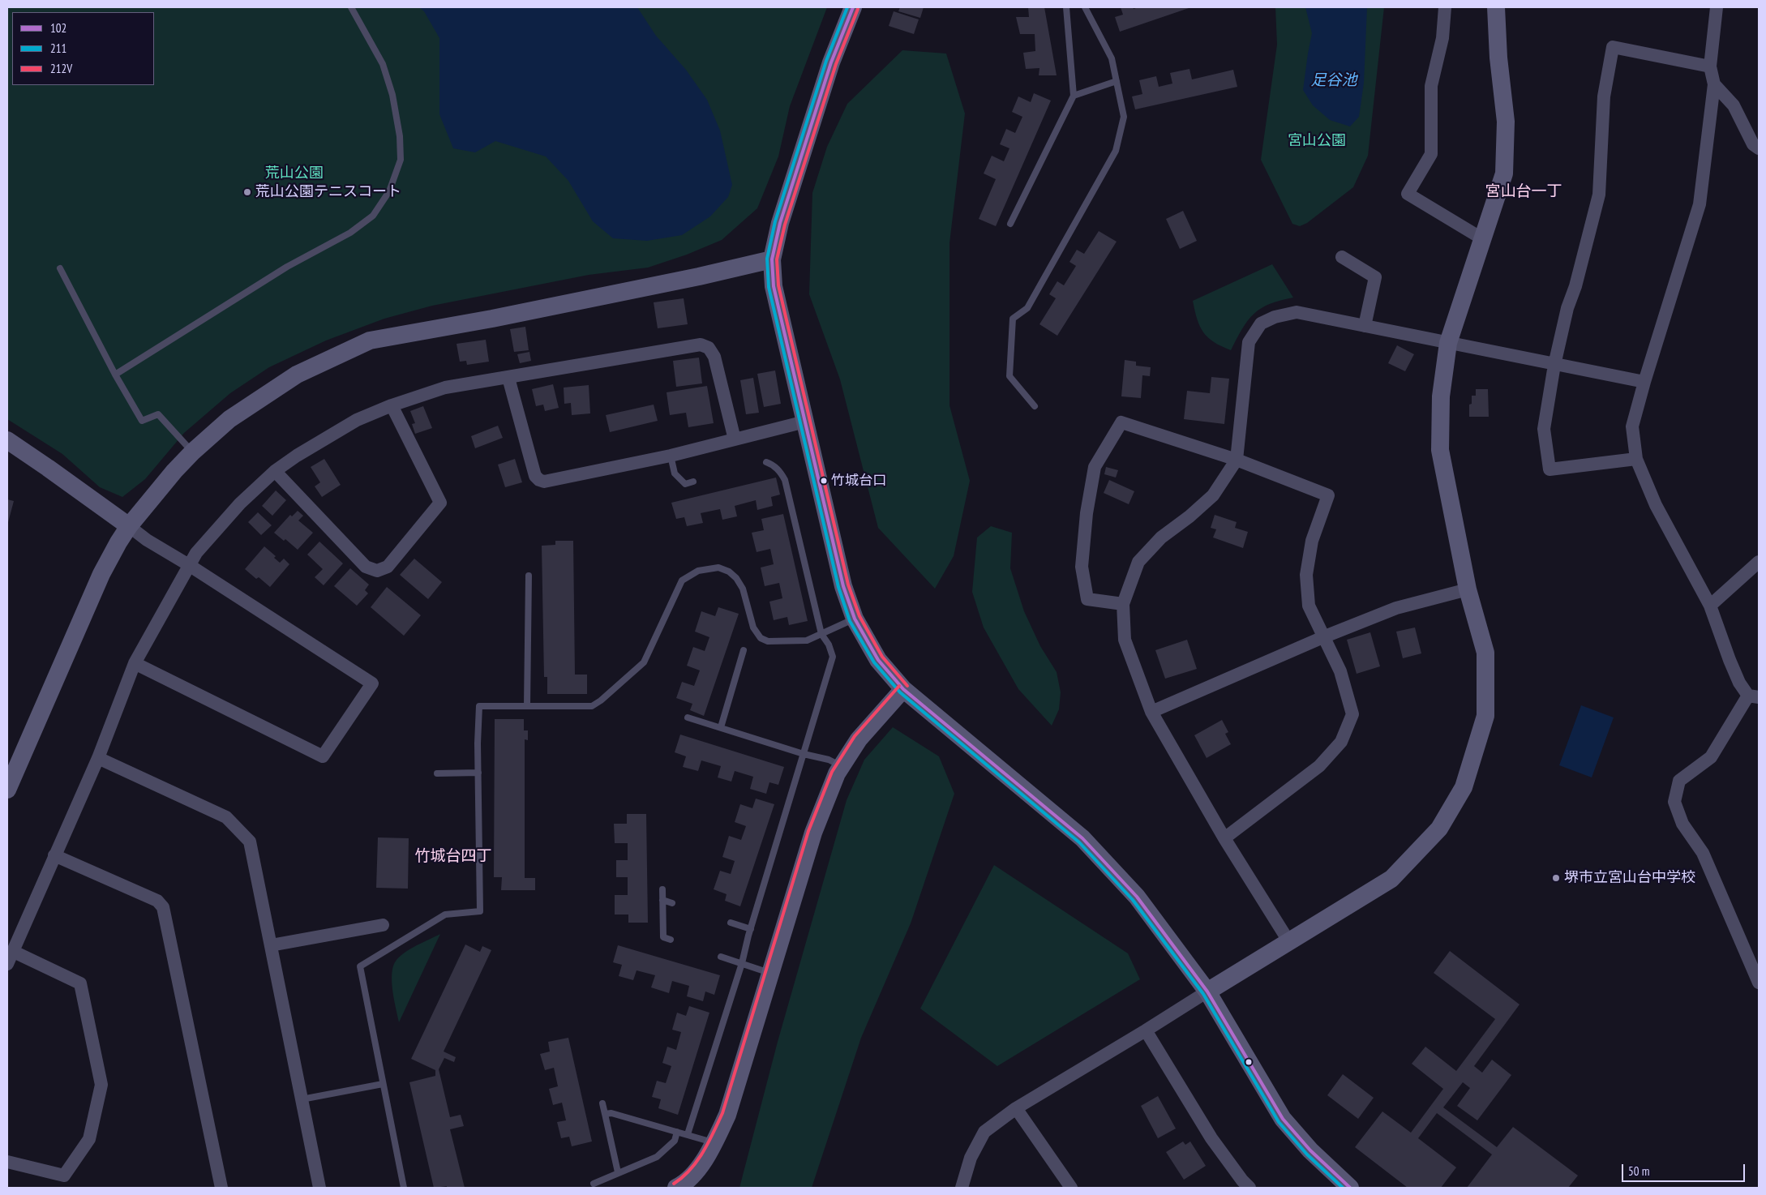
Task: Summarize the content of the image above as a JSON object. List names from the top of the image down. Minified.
{"districts":["宮山台一丁","竹城台四丁"],"water":["足谷池"],"parks":["宮山公園","荒山公園"],"places":["荒山公園テニスコート","竹城台口","堺市立宮山台中学校"],"lines":["transit line 102","transit line 211","transit line 212V"],"legend":["102","211","212V"],"scale_bar":"50 m"}
